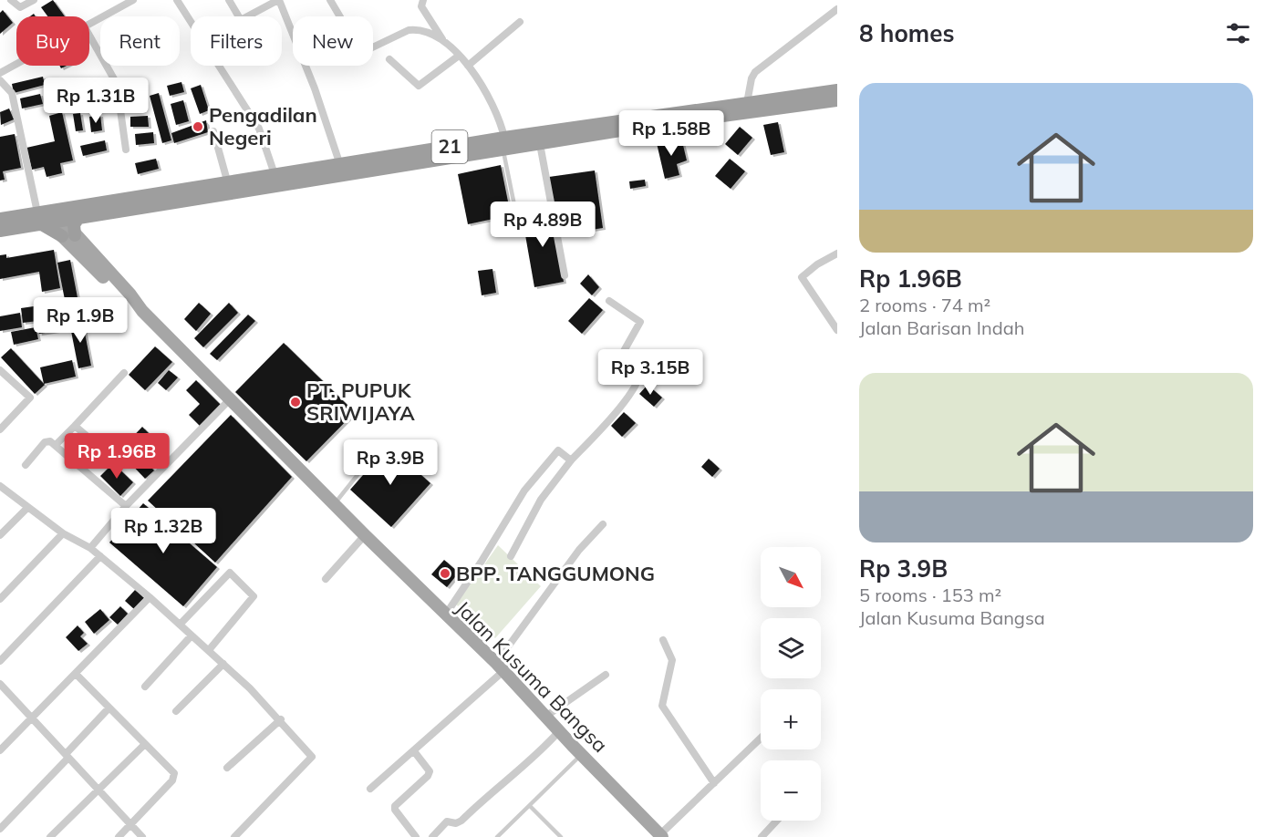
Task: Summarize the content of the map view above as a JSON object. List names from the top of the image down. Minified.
{"streets":{"highway":["21"],"main road":["Jalan Kusuma Bangsa"]},"crossings":[["21","Jalan Kusuma Bangsa"]],"places":["Pengadilan Negeri","PT. PUPUK SRIWIJAYA","BPP. TANGGUMONG"],"north":"bottom right","page":{"heading":"8 homes","chip":["Buy","Rent","Filters","New"],"list":[{"name":"Rp 1.96B","note":"2 rooms · 74 m² · Jalan Barisan Indah"},{"name":"Rp 3.9B","note":"5 rooms · 153 m² · Jalan Kusuma Bangsa"}],"price":["Rp 1.31B","Rp 1.58B","Rp 4.89B","Rp 1.9B","Rp 3.15B","Rp 1.96B","Rp 3.9B","Rp 1.32B"],"map_buttons":["+","−"]}}
